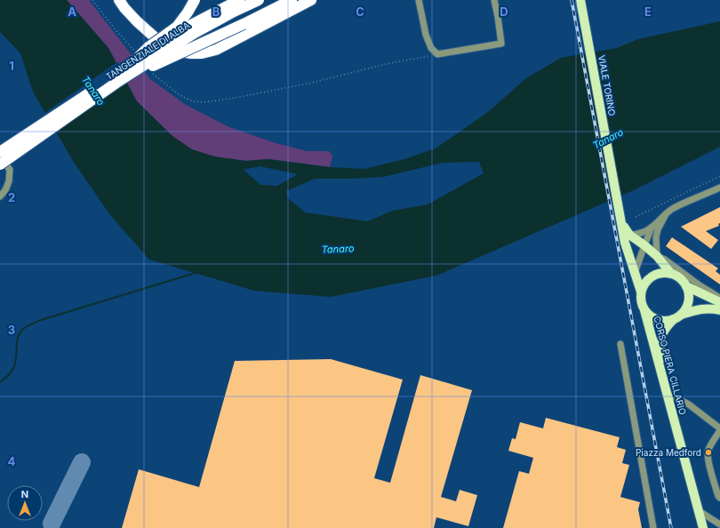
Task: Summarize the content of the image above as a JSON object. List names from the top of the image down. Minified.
{"streets":{"highway":["TANGENZIALE DI ALBA"],"main road":["VIALE TORINO","CORSO PIERA CILLARIO"]},"crossings":[["VIALE TORINO","CORSO PIERA CILLARIO"]],"water":["Tanaro"],"places":["Piazza Medford"],"north":"top","grid":{"columns":["A","B","C","D","E"],"rows":["1","2","3","4"]}}
